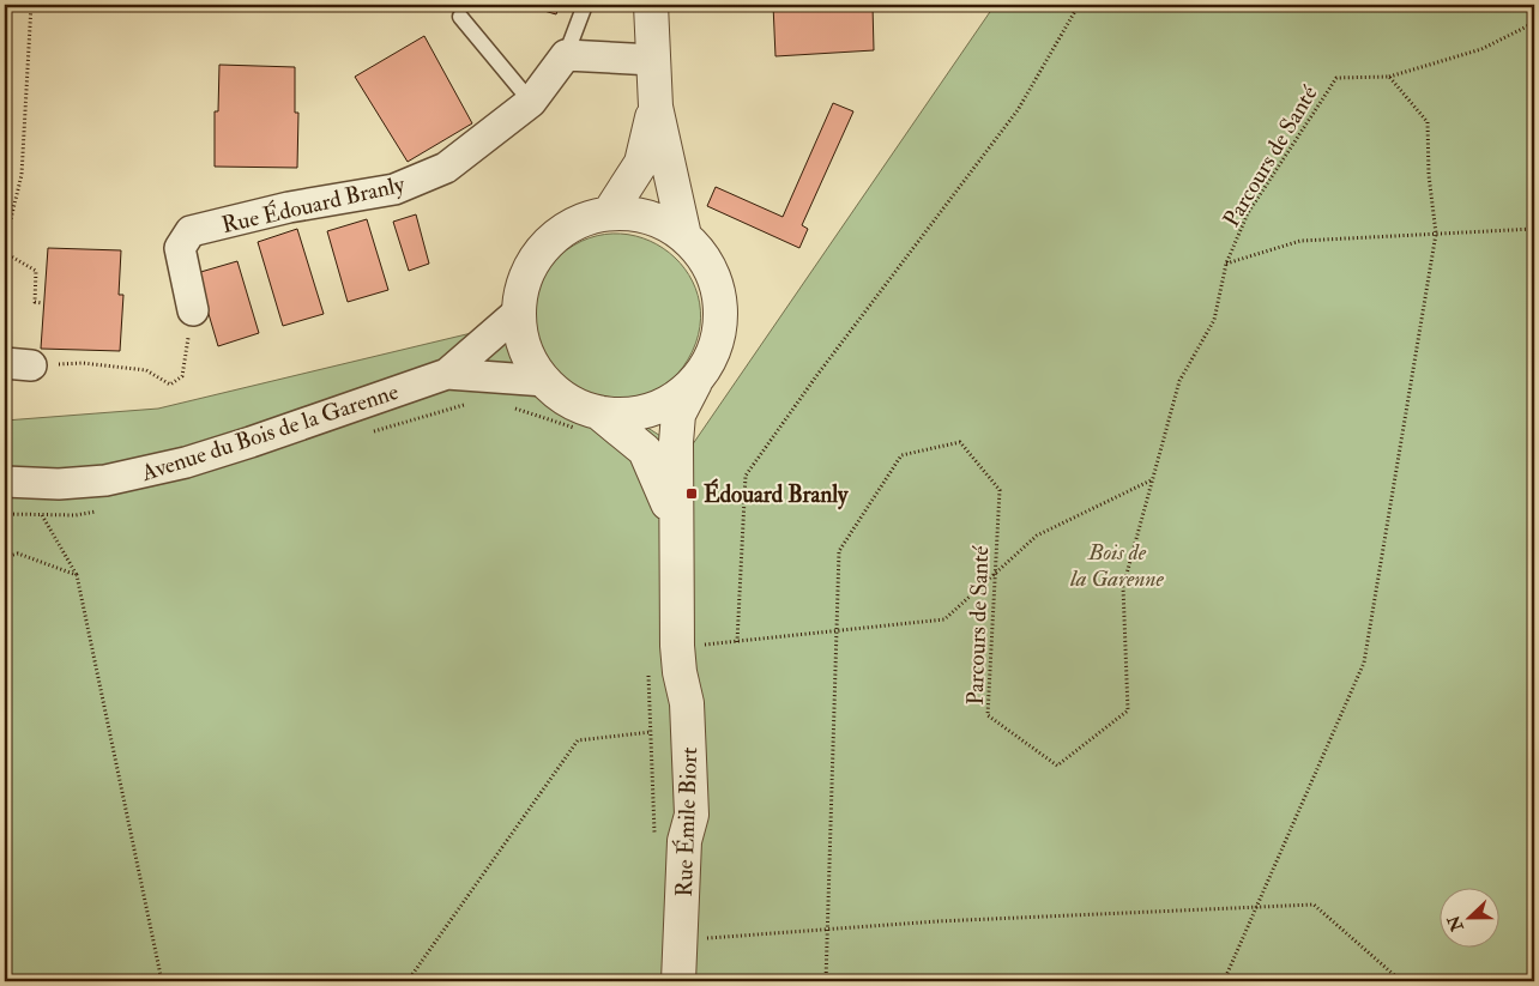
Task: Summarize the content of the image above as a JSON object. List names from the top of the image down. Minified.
{"streets":{"street":["Rue Édouard Branly","Avenue du Bois de la Garenne","Rue Émile Biort"],"path":["Parcours de Santé"]},"crossings":[["Avenue du Bois de la Garenne","Rue Émile Biort"]],"parks":["Bois de la Garenne"],"places":{"transit":["Édouard Branly"]},"north":"left"}
